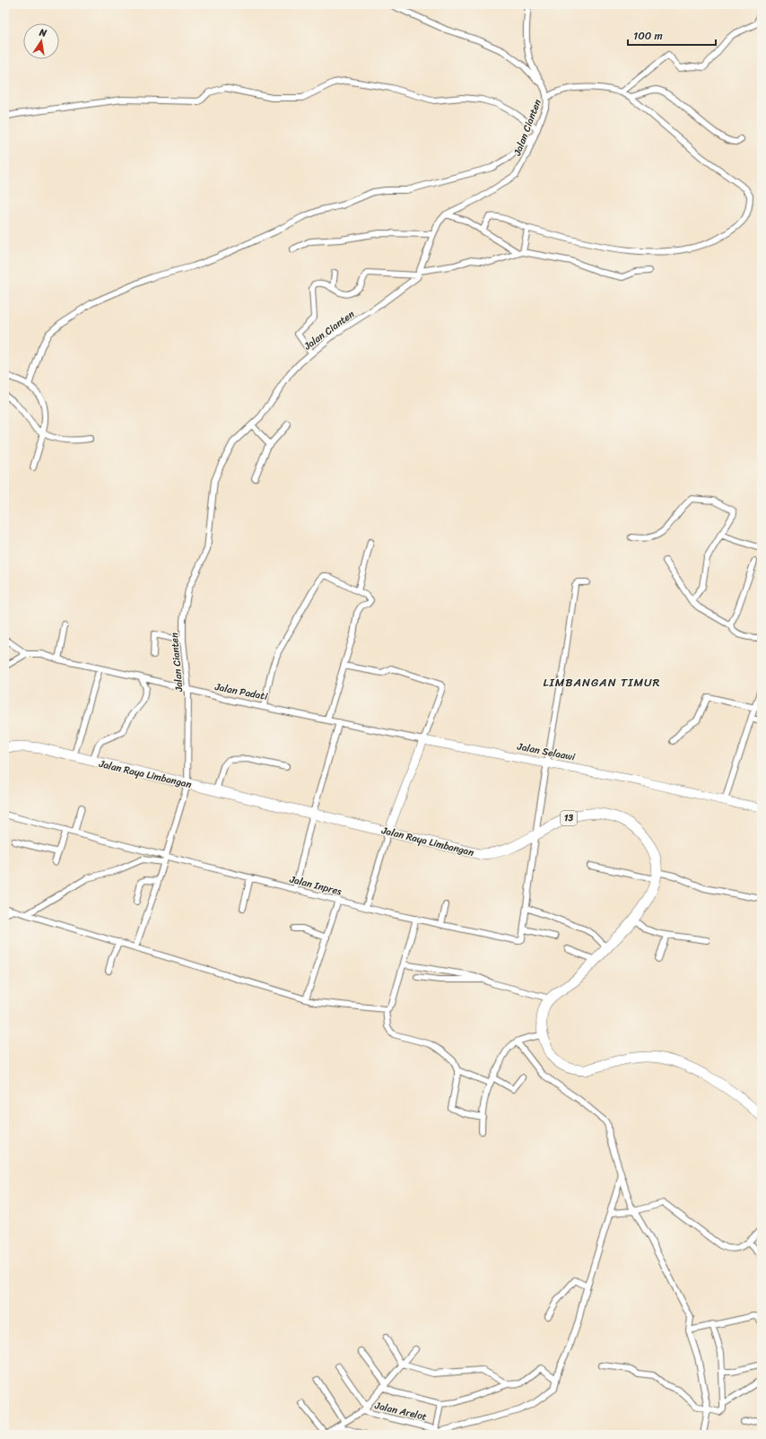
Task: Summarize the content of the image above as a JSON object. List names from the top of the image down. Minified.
{"streets":{"highway":["Jalan Raya Limbangan","13"],"street":["Jalan Cianten","Jalan Padati","Jalan Selaawi","Jalan Inpres","Jalan Arelot"]},"crossings":[["Jalan Cianten","Jalan Padati"],["Jalan Cianten","Jalan Raya Limbangan"],["Jalan Cianten","Jalan Inpres"],["Jalan Padati","Jalan Selaawi"]],"districts":["LIMBANGAN TIMUR"],"scale_bar":"100 m","north":"top"}
